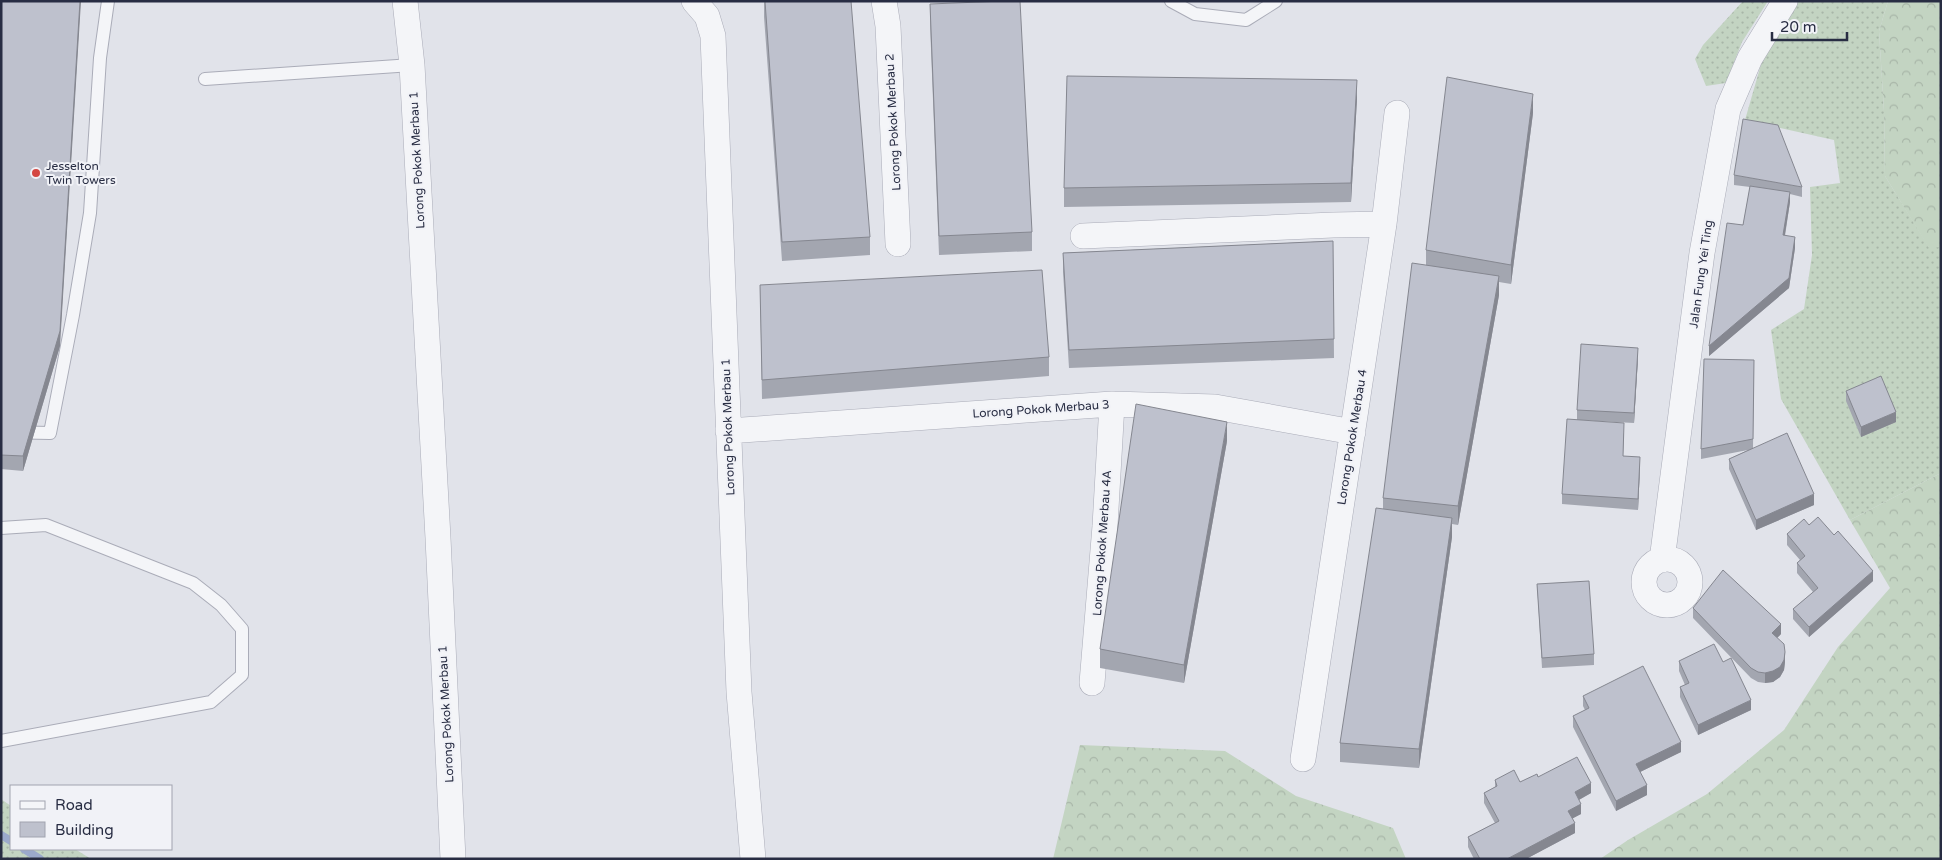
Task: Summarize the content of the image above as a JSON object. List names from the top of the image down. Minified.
{"streets":{"street":["Lorong Pokok Merbau 2","Lorong Pokok Merbau 1","Jalan Fung Yei Ting","Lorong Pokok Merbau 3","Lorong Pokok Merbau 4","Lorong Pokok Merbau 4A"]},"crossings":[["Lorong Pokok Merbau 1","Lorong Pokok Merbau 3"],["Lorong Pokok Merbau 3","Lorong Pokok Merbau 4"],["Lorong Pokok Merbau 3","Lorong Pokok Merbau 4A"]],"places":["Jesselton Twin Towers"],"legend":["Road","Building"],"scale_bar":"20 m"}
